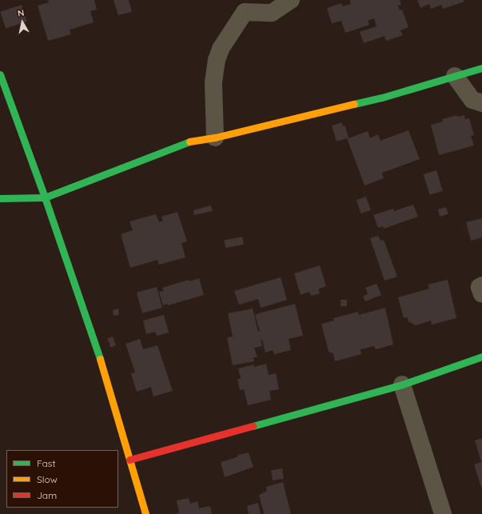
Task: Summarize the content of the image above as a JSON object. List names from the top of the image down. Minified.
{"legend":["Fast","Slow","Jam"],"north":"top"}
